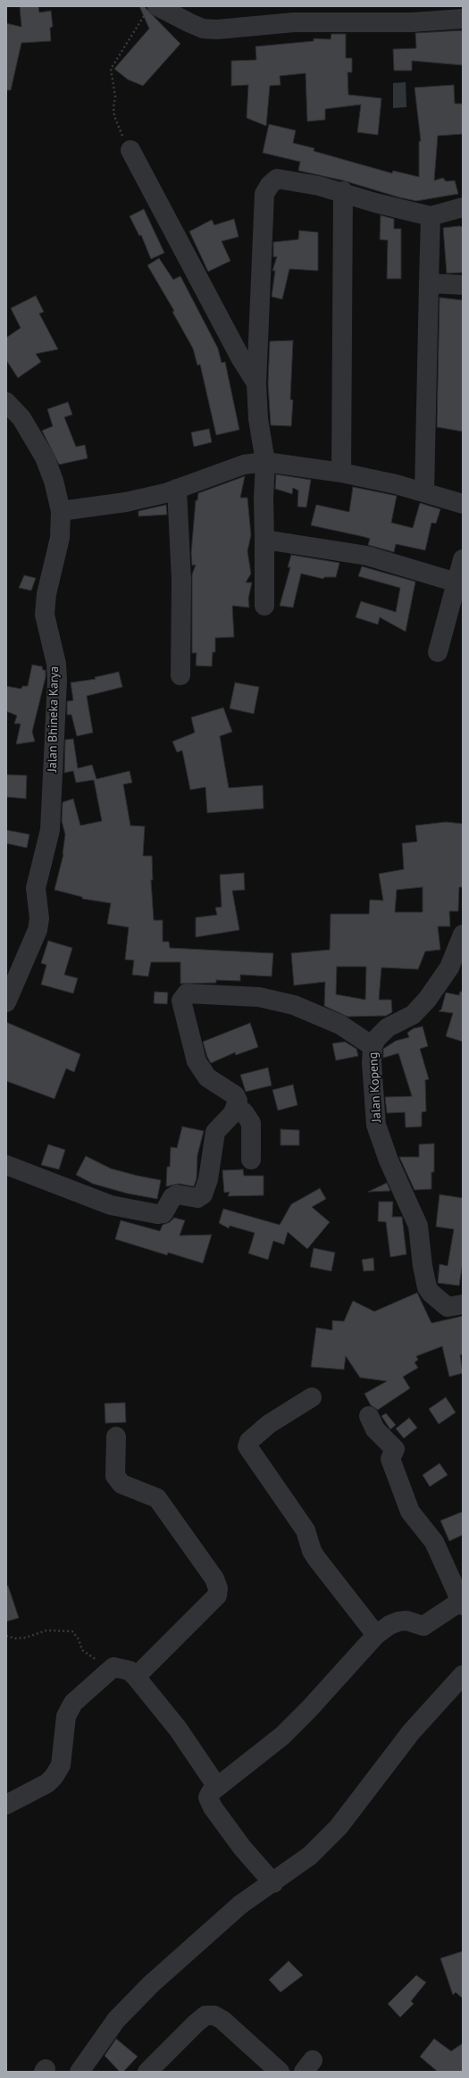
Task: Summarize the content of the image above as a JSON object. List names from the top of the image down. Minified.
{"streets":{"street":["Jalan Bhineka Karya","Jalan Kopeng"]}}
